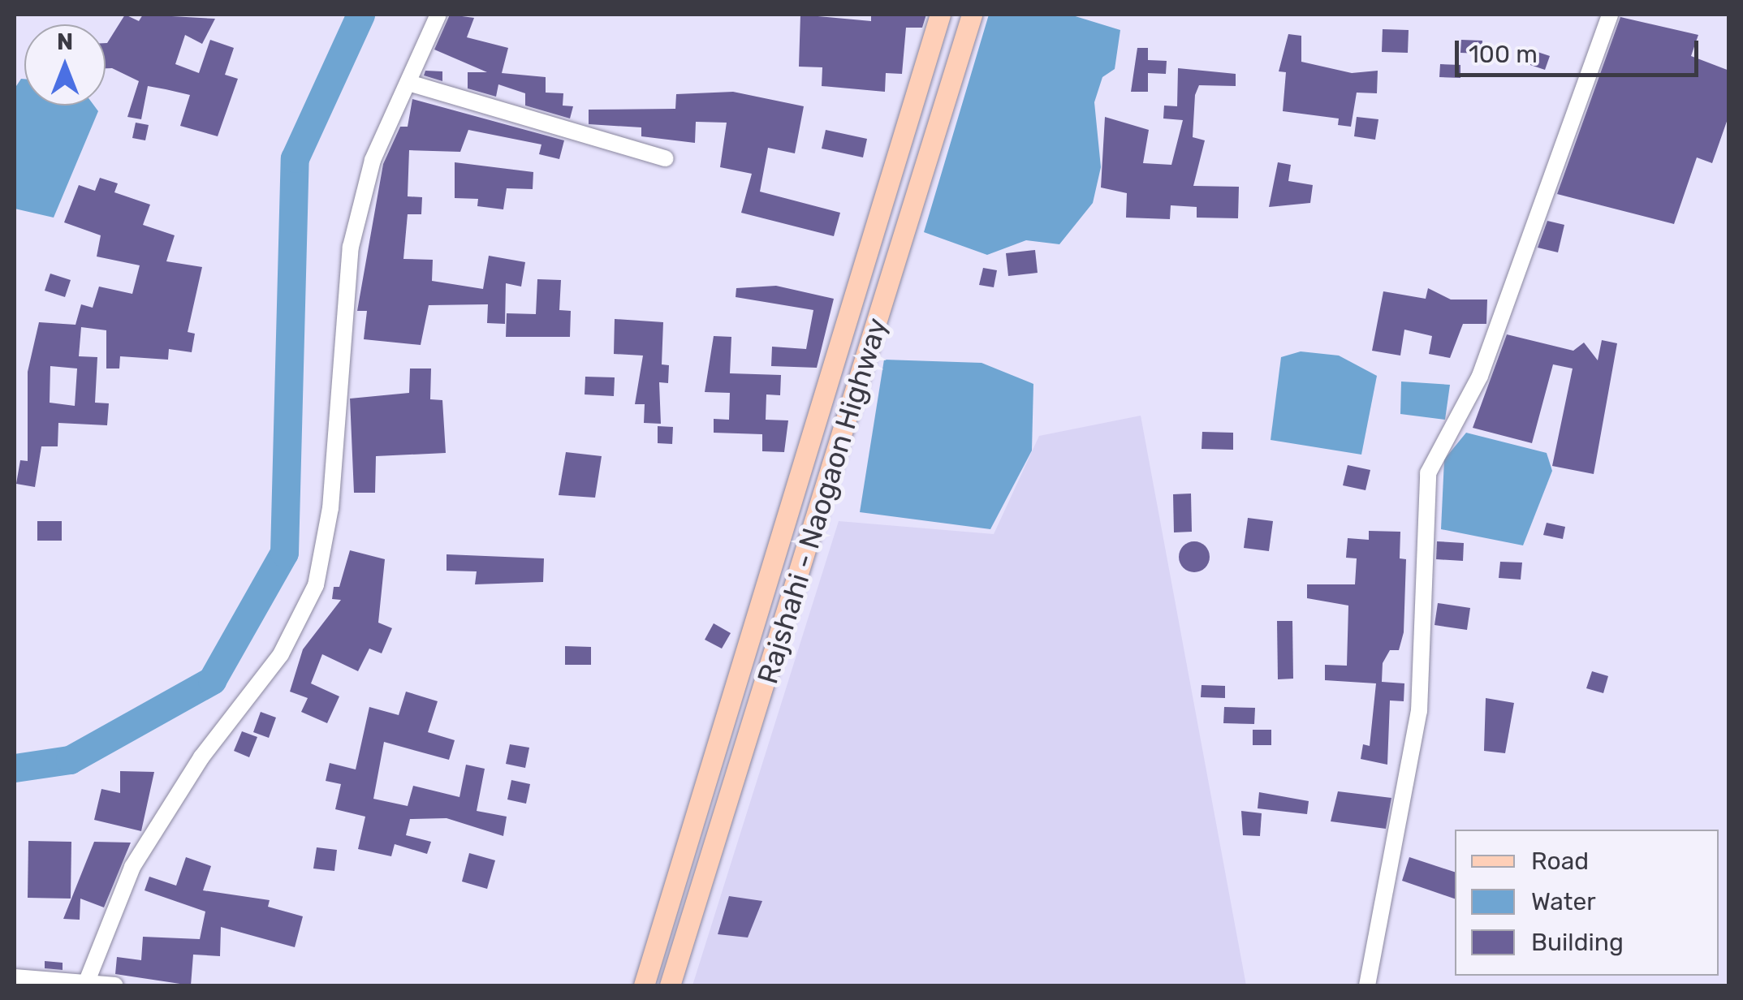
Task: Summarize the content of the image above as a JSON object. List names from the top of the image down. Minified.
{"streets":{"main road":["Rajshahi - Naogaon Highway"]},"legend":["Road","Water","Building"],"scale_bar":"100 m","north":"top"}
